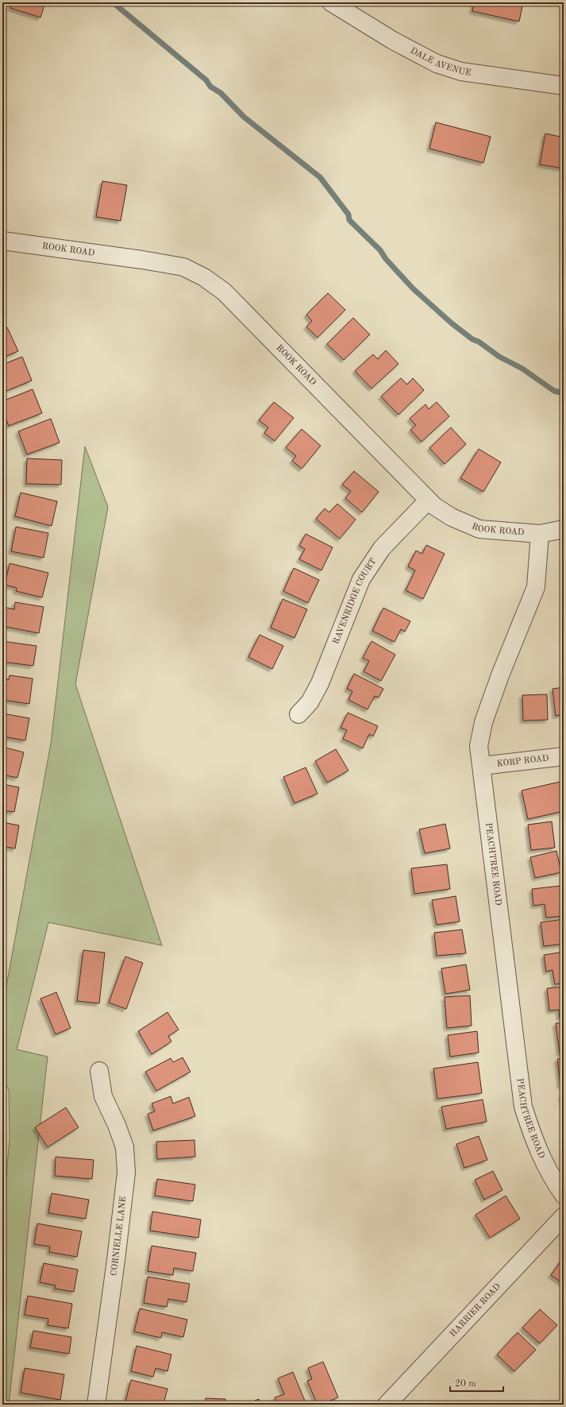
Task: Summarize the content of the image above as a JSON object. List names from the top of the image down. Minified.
{"streets":{"street":["DALE AVENUE","ROOK ROAD","RAVENRIDGE COURT","KORP ROAD","PEACHTREE ROAD","CORNIELLE LANE","HARRIER ROAD"]},"crossings":[["ROOK ROAD","RAVENRIDGE COURT"],["ROOK ROAD","PEACHTREE ROAD"],["KORP ROAD","PEACHTREE ROAD"]],"scale_bar":"20 m"}
